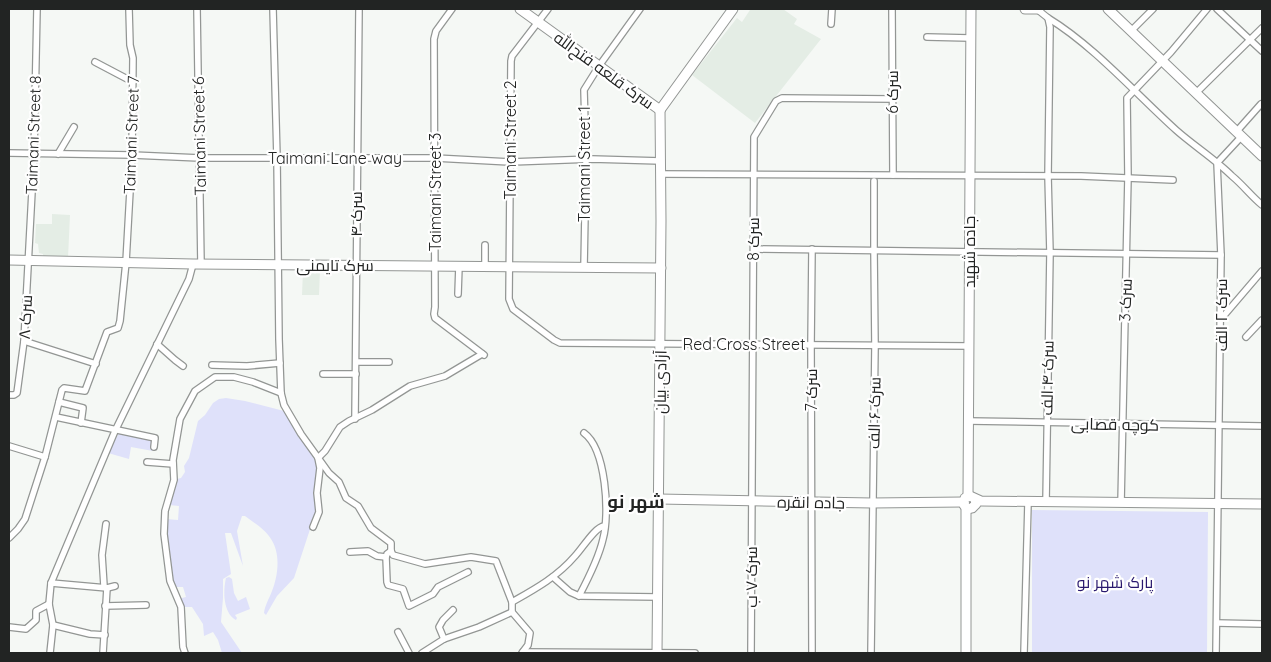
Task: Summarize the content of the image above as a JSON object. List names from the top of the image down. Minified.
{"streets":{"main road":["سرک قلعه فتح‌الله","جاده شهید","سرک تایمنی","آزادی بیان","جاده انقره"],"street":["سرک 6","Taimani Street 8","Taimani Street 7","Taimani Street 6","Taimani Street 2","Taimani Lane way","Taimani Street 1","Taimani Street 3","سرک ۴","سرک 8","سرک 3","سرک ۲ الف","سرک ۸","Red Cross Street","سرک ۴ الف","سرک 7","سرک ۶ الف","کوچه قصابی","سرک ۷ ب"]},"crossings":[["سرک قلعه فتح‌الله","Taimani Street 2"],["سرک قلعه فتح‌الله","Taimani Street 1"],["سرک قلعه فتح‌الله","آزادی بیان"],["سرک 6","سرک 8"],["Taimani Street 8","Taimani Lane way"],["Taimani Street 8","سرک تایمنی"],["Taimani Street 8","سرک ۸"],["Taimani Street 7","Taimani Lane way"],["Taimani Street 7","سرک تایمنی"],["Taimani Street 6","Taimani Lane way"],["Taimani Street 6","سرک تایمنی"],["Taimani Street 2","Taimani Lane way"],["Taimani Street 2","سرک تایمنی"],["Taimani Street 2","Red Cross Street"],["Taimani Lane way","Taimani Street 1"],["Taimani Lane way","Taimani Street 3"],["Taimani Lane way","سرک ۴"],["Taimani Lane way","آزادی بیان"],["Taimani Street 1","سرک تایمنی"],["Taimani Street 3","سرک ۴"],["Taimani Street 3","سرک تایمنی"],["سرک ۴","سرک تایمنی"],["سرک 8","Red Cross Street"],["سرک 8","جاده انقره"],["سرک 8","سرک ۷ ب"],["جاده شهید","Red Cross Street"],["جاده شهید","کوچه قصابی"],["جاده شهید","جاده انقره"],["سرک تایمنی","سرک ۸"],["سرک تایمنی","Red Cross Street"],["سرک تایمنی","آزادی بیان"],["سرک 3","کوچه قصابی"],["سرک 3","جاده انقره"],["سرک ۲ الف","کوچه قصابی"],["سرک ۲ الف","جاده انقره"],["Red Cross Street","آزادی بیان"],["Red Cross Street","سرک 7"],["Red Cross Street","سرک ۶ الف"],["سرک ۴ الف","کوچه قصابی"],["سرک ۴ الف","جاده انقره"],["آزادی بیان","جاده انقره"],["سرک 7","جاده انقره"],["سرک ۶ الف","جاده انقره"],["جاده انقره","سرک ۷ ب"]],"districts":["شهر نو"],"parks":["پارک شهر نو"]}
